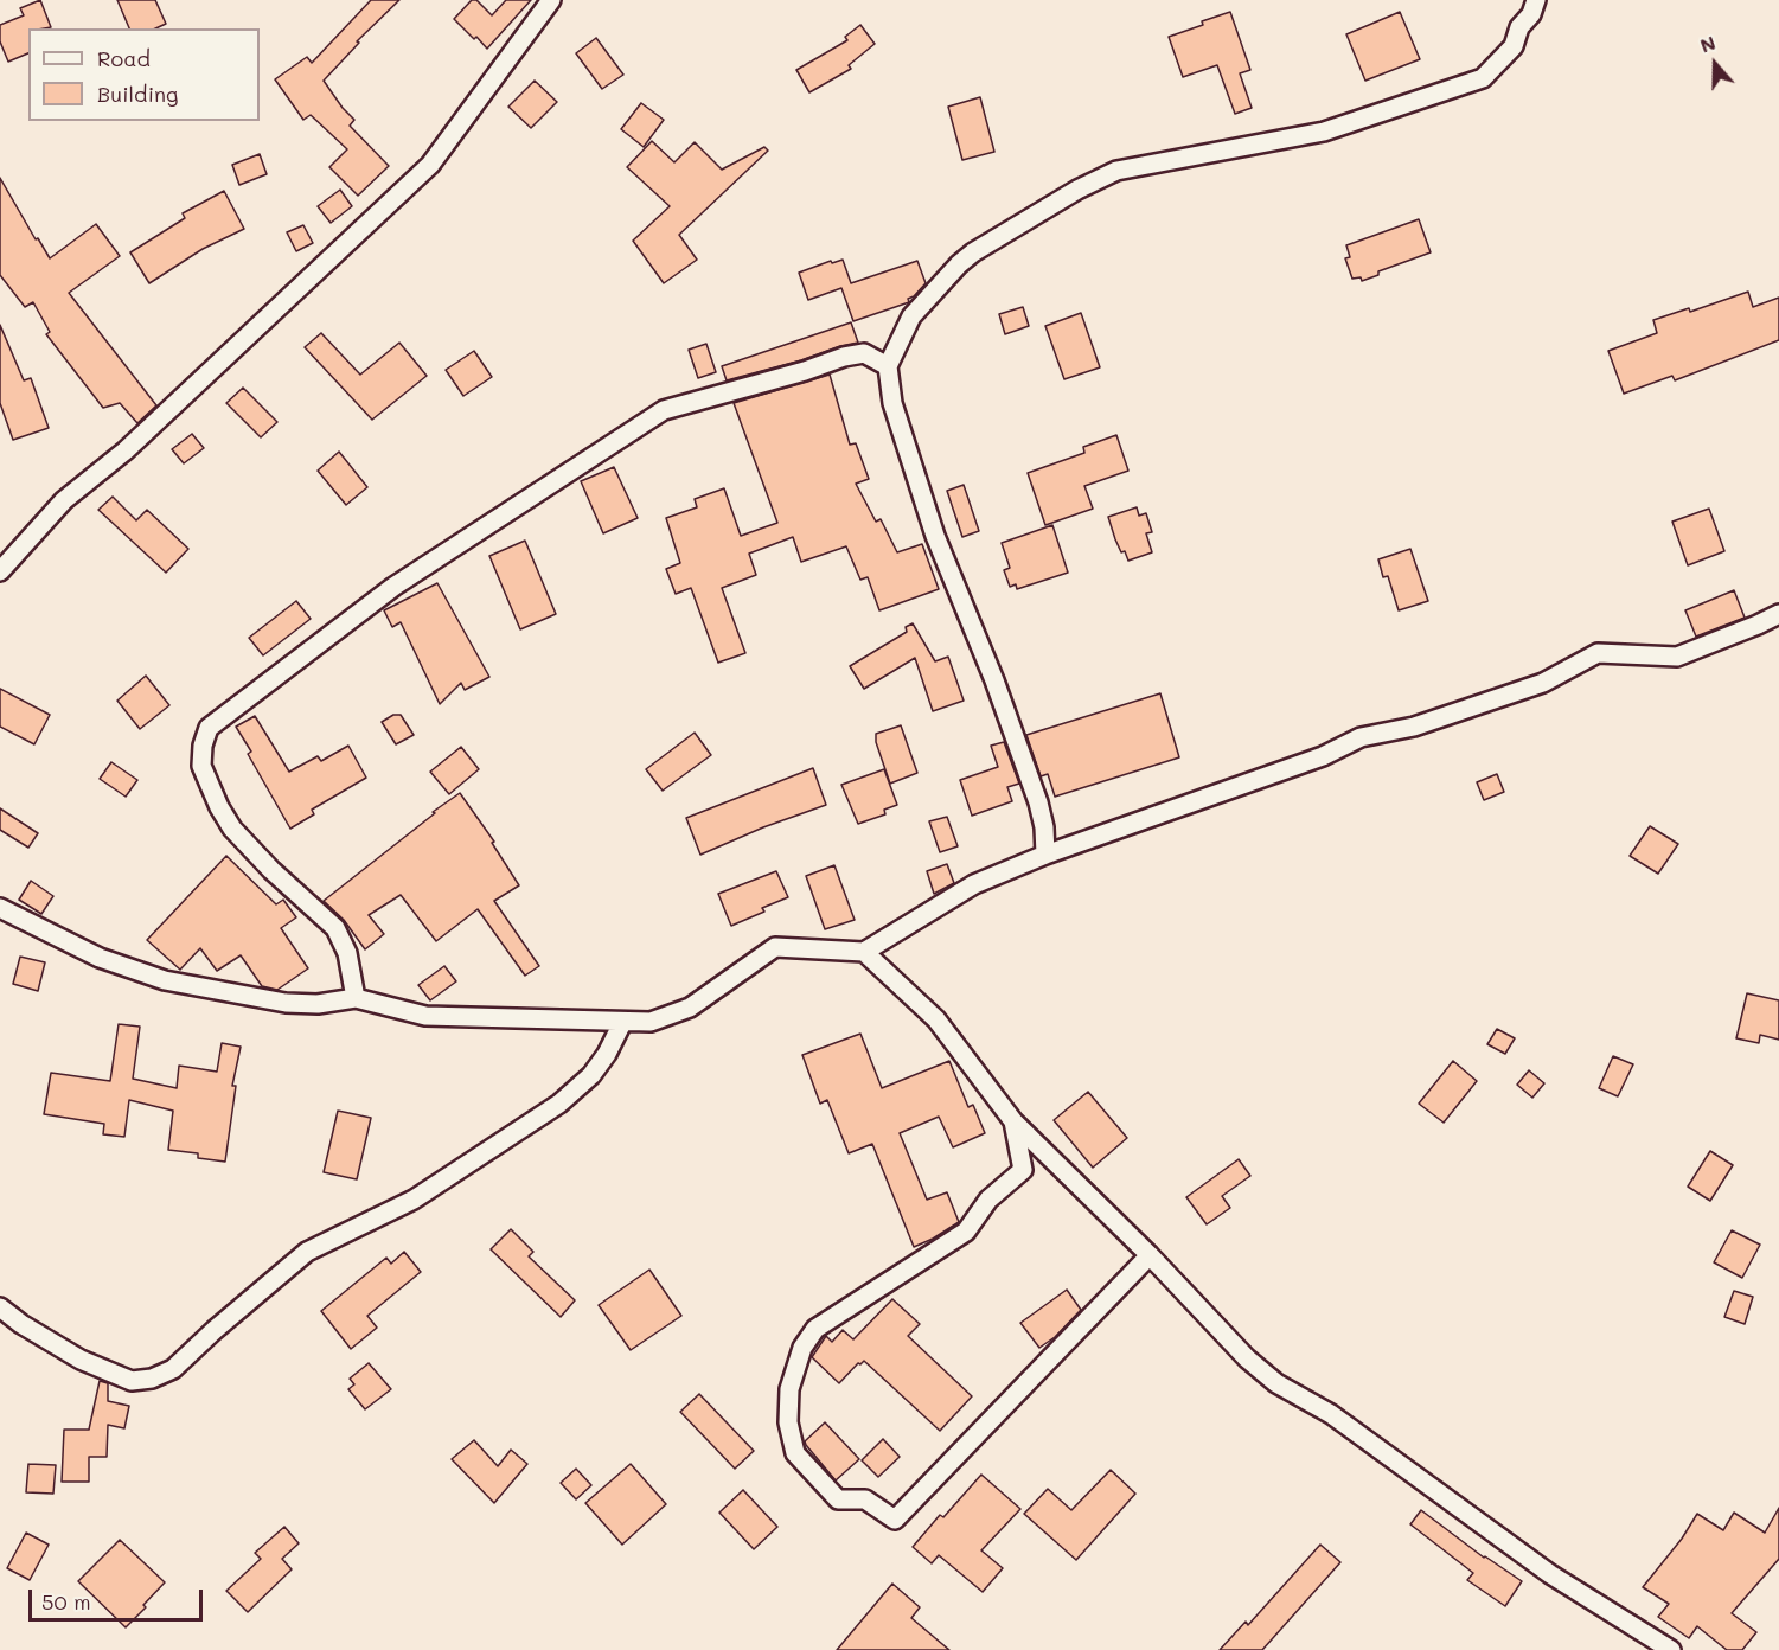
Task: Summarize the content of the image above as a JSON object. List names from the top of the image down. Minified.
{"legend":["Road","Building"],"scale_bar":"50 m","north":"top"}
